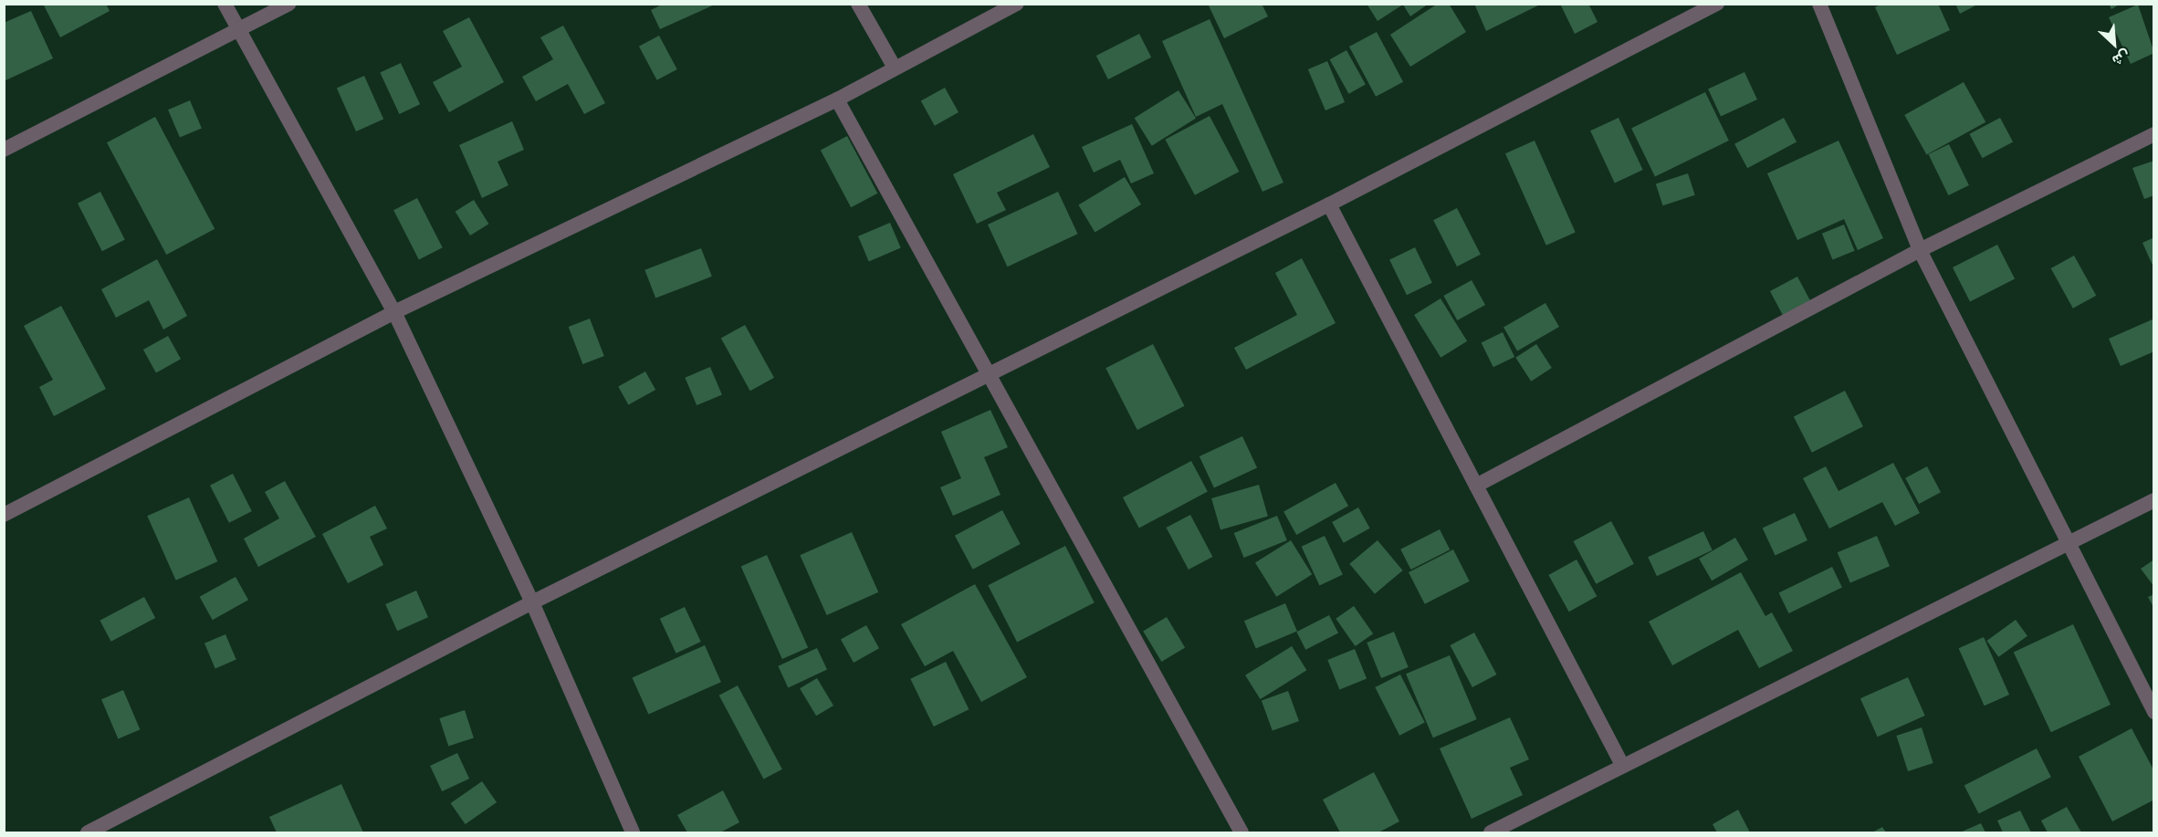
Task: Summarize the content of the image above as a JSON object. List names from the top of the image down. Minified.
{"north":"bottom right"}
